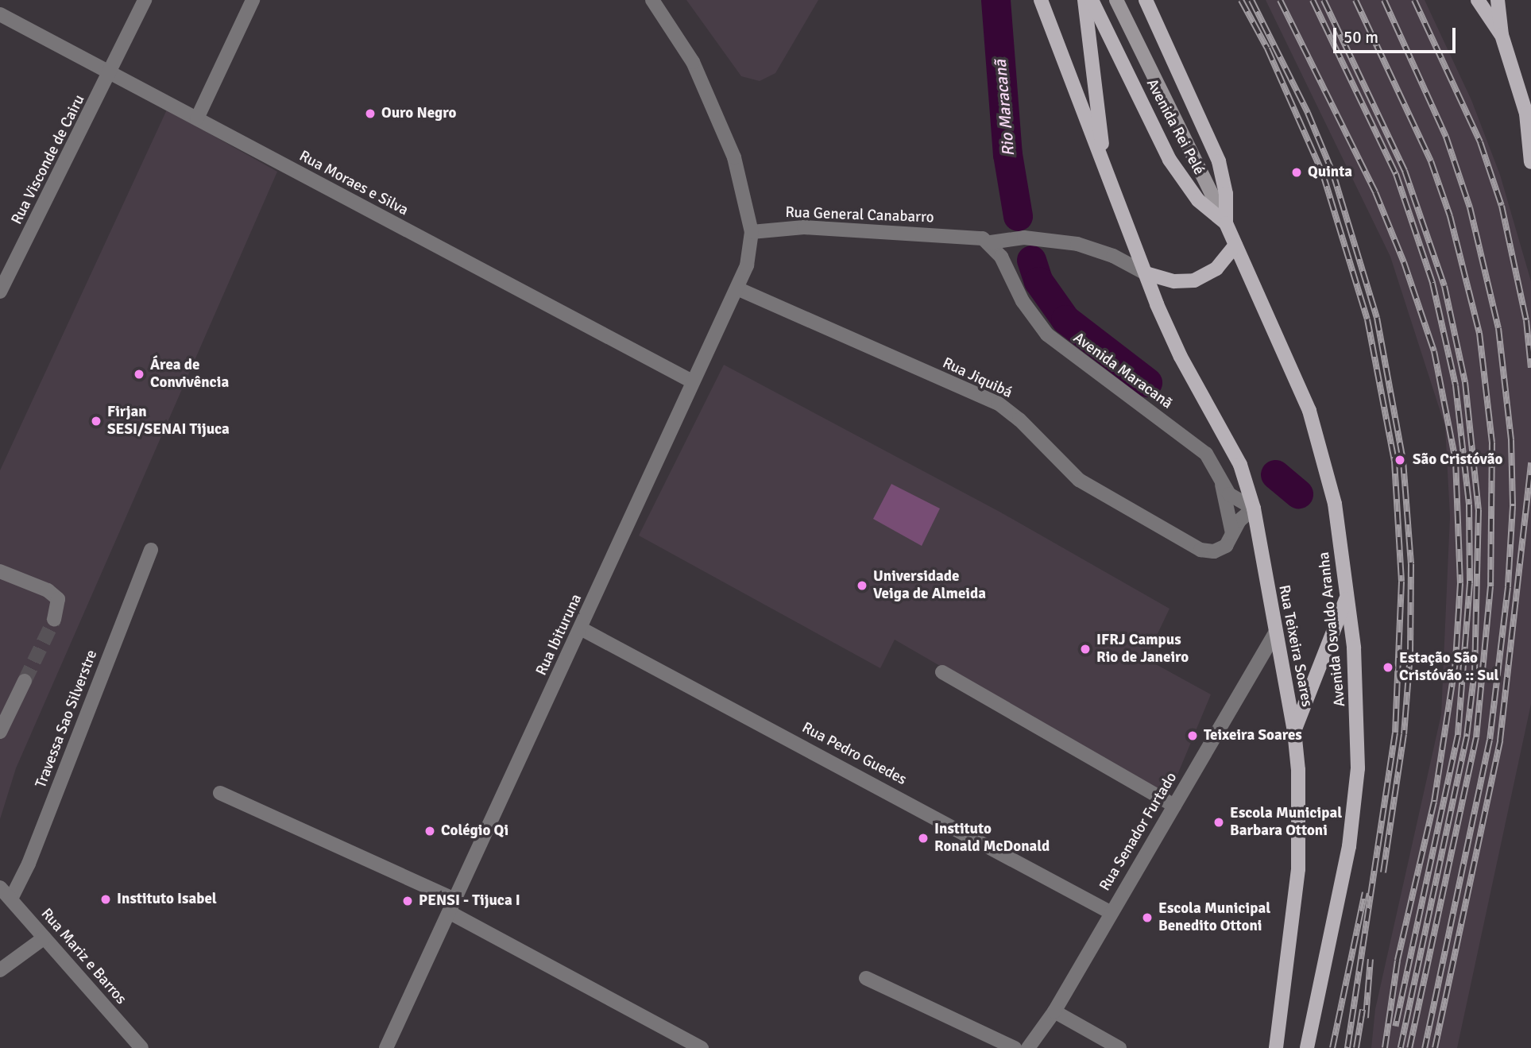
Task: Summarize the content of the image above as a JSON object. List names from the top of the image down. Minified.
{"streets":{"main road":["Avenida Rei Pelé","Avenida Osvaldo Aranha","Rua Teixeira Soares"],"street":["Rua Visconde de Cairu","Rua Moraes e Silva","Rua General Canabarro","Avenida Maracanã","Rua Jiquibá","Rua Ibituruna","Travessa Sao Silverstre","Rua Pedro Guedes","Rua Senador Furtado","Rua Mariz e Barros"]},"crossings":[["Avenida Rei Pelé","Avenida Osvaldo Aranha"],["Rua Visconde de Cairu","Rua Moraes e Silva"],["Rua Moraes e Silva","Rua Ibituruna"],["Rua General Canabarro","Avenida Maracanã"],["Rua General Canabarro","Rua Ibituruna"],["Rua General Canabarro","Rua Teixeira Soares"],["Avenida Maracanã","Rua Jiquibá"],["Avenida Maracanã","Rua Teixeira Soares"],["Rua Jiquibá","Rua Ibituruna"],["Rua Jiquibá","Rua Teixeira Soares"],["Rua Ibituruna","Rua Pedro Guedes"],["Rua Teixeira Soares","Rua Senador Furtado"],["Travessa Sao Silverstre","Rua Mariz e Barros"],["Rua Pedro Guedes","Rua Senador Furtado"]],"water":["Rio Maracanã"],"places":["Ouro Negro","Quinta","Área de Convivência","Firjan SESI/SENAI Tijuca","São Cristóvão","Universidade Veiga de Almeida","IFRJ Campus Rio de Janeiro","Estação São Cristóvão :: Sul","Teixeira Soares","Escola Municipal Barbara Ottoni","Colégio Qi","Instituto Ronald McDonald","Instituto Isabel","PENSI - Tijuca I","Escola Municipal Benedito Ottoni"],"scale_bar":"50 m"}
